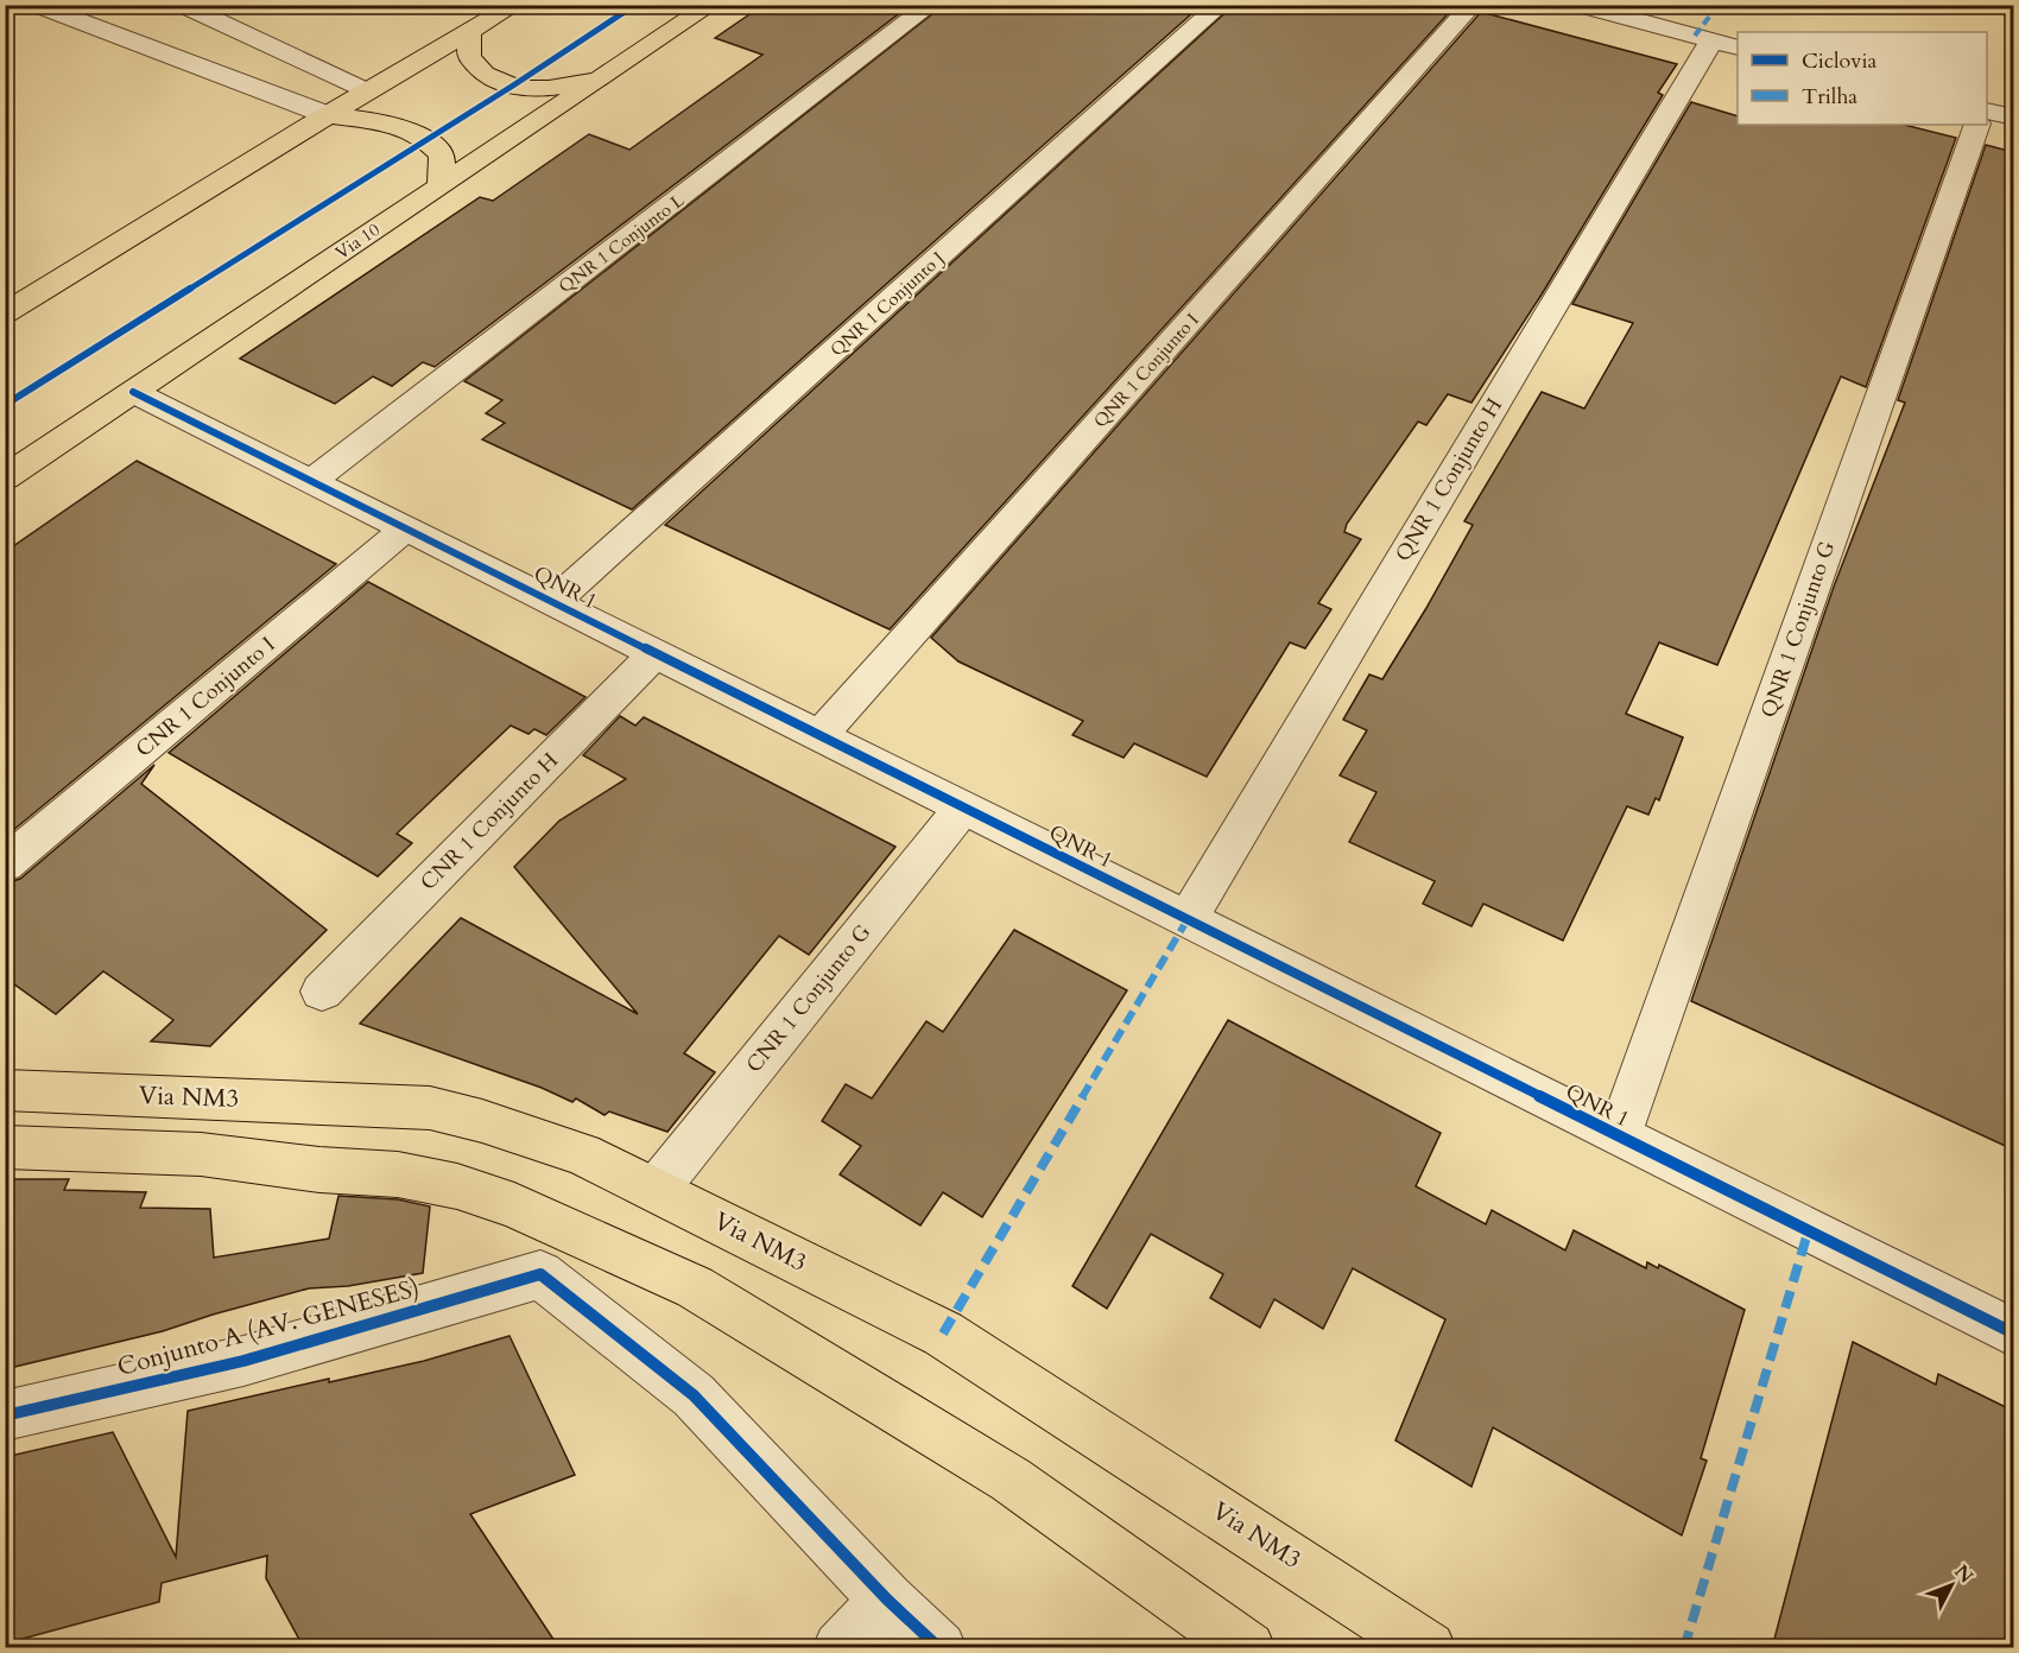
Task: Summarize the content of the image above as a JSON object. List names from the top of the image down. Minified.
{"streets":{"main road":["Via 10","Via NM3"],"street":["QNR 1 Conjunto L","QNR 1 Conjunto J","QNR 1 Conjunto I","QNR 1 Conjunto H","QNR 1","QNR 1 Conjunto G","CNR 1 Conjunto I","CNR 1 Conjunto H","CNR 1 Conjunto G","Conjunto A (AV. GENESES)"]},"crossings":[["Via 10","QNR 1"],["QNR 1 Conjunto L","QNR 1"],["QNR 1 Conjunto J","QNR 1"],["QNR 1 Conjunto I","QNR 1"],["QNR 1 Conjunto H","QNR 1"],["QNR 1","QNR 1 Conjunto G"],["QNR 1","CNR 1 Conjunto I"],["QNR 1","CNR 1 Conjunto H"],["QNR 1","CNR 1 Conjunto G"],["CNR 1 Conjunto G","Via NM3"]],"legend":["Ciclovia","Trilha"],"north":"top right"}
